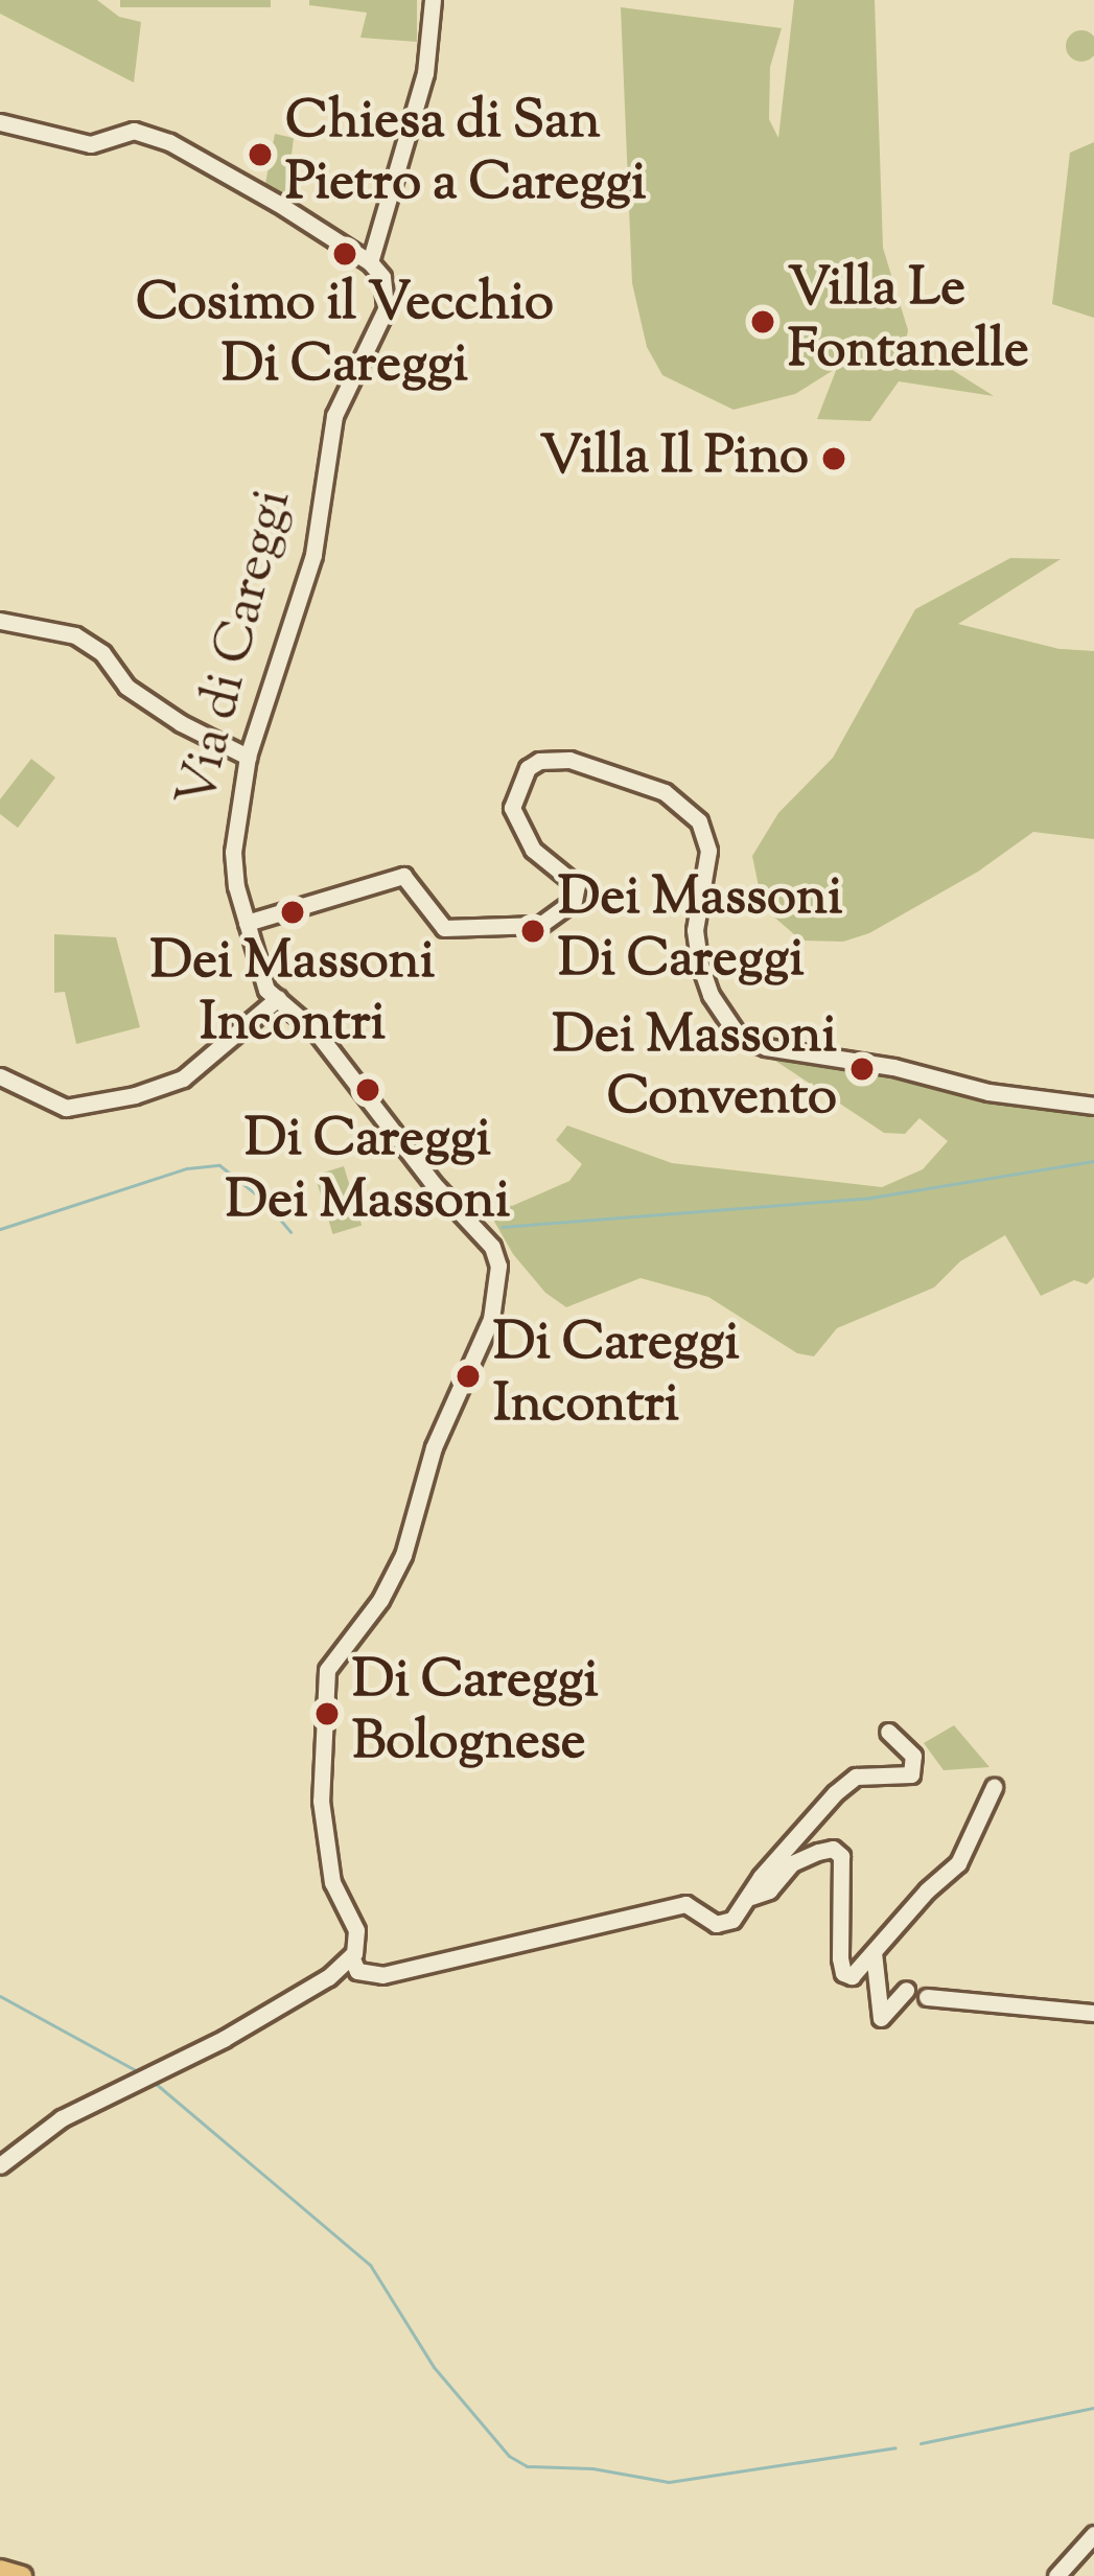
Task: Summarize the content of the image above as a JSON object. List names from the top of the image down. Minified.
{"streets":{"street":["Via di Careggi"]},"places":["Chiesa di San Pietro a Careggi","Cosimo il Vecchio Di Careggi","Villa Le Fontanelle","Villa Il Pino","Dei Massoni Incontri","Dei Massoni Di Careggi","Dei Massoni Convento","Di Careggi Dei Massoni","Di Careggi Incontri","Di Careggi Bolognese"]}
